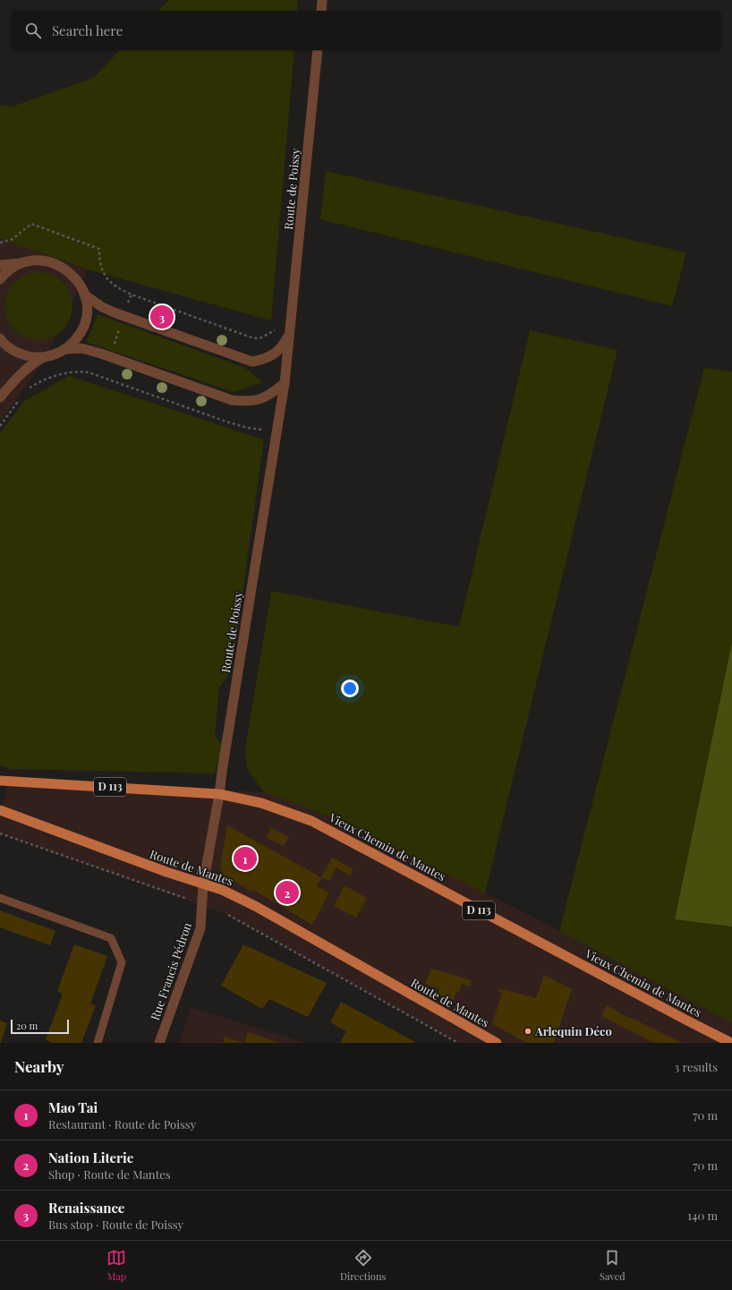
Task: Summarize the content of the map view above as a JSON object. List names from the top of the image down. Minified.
{"streets":{"main road":["D 113","Vieux Chemin de Mantes","Route de Mantes"],"street":["Route de Poissy","Rue Francis Pédron"]},"crossings":[["Route de Poissy","Vieux Chemin de Mantes"],["Route de Poissy","Route de Mantes"],["Route de Poissy","Rue Francis Pédron"],["Route de Mantes","Rue Francis Pédron"]],"places":["Arlequin Déco"],"scale_bar":"20 m","page":{"search":"Search here","pins":["3","1","2"],"scale":"20 m","heading":["Nearby","3 results"],"list":[{"mark":"1","name":"Mao Tai","note":"Restaurant · Route de Poissy","value":"70 m"},{"mark":"2","name":"Nation Literie","note":"Shop · Route de Mantes","value":"70 m"},{"mark":"3","name":"Renaissance","note":"Bus stop · Route de Poissy","value":"140 m"}],"nav":["Map","Directions","Saved"]}}
